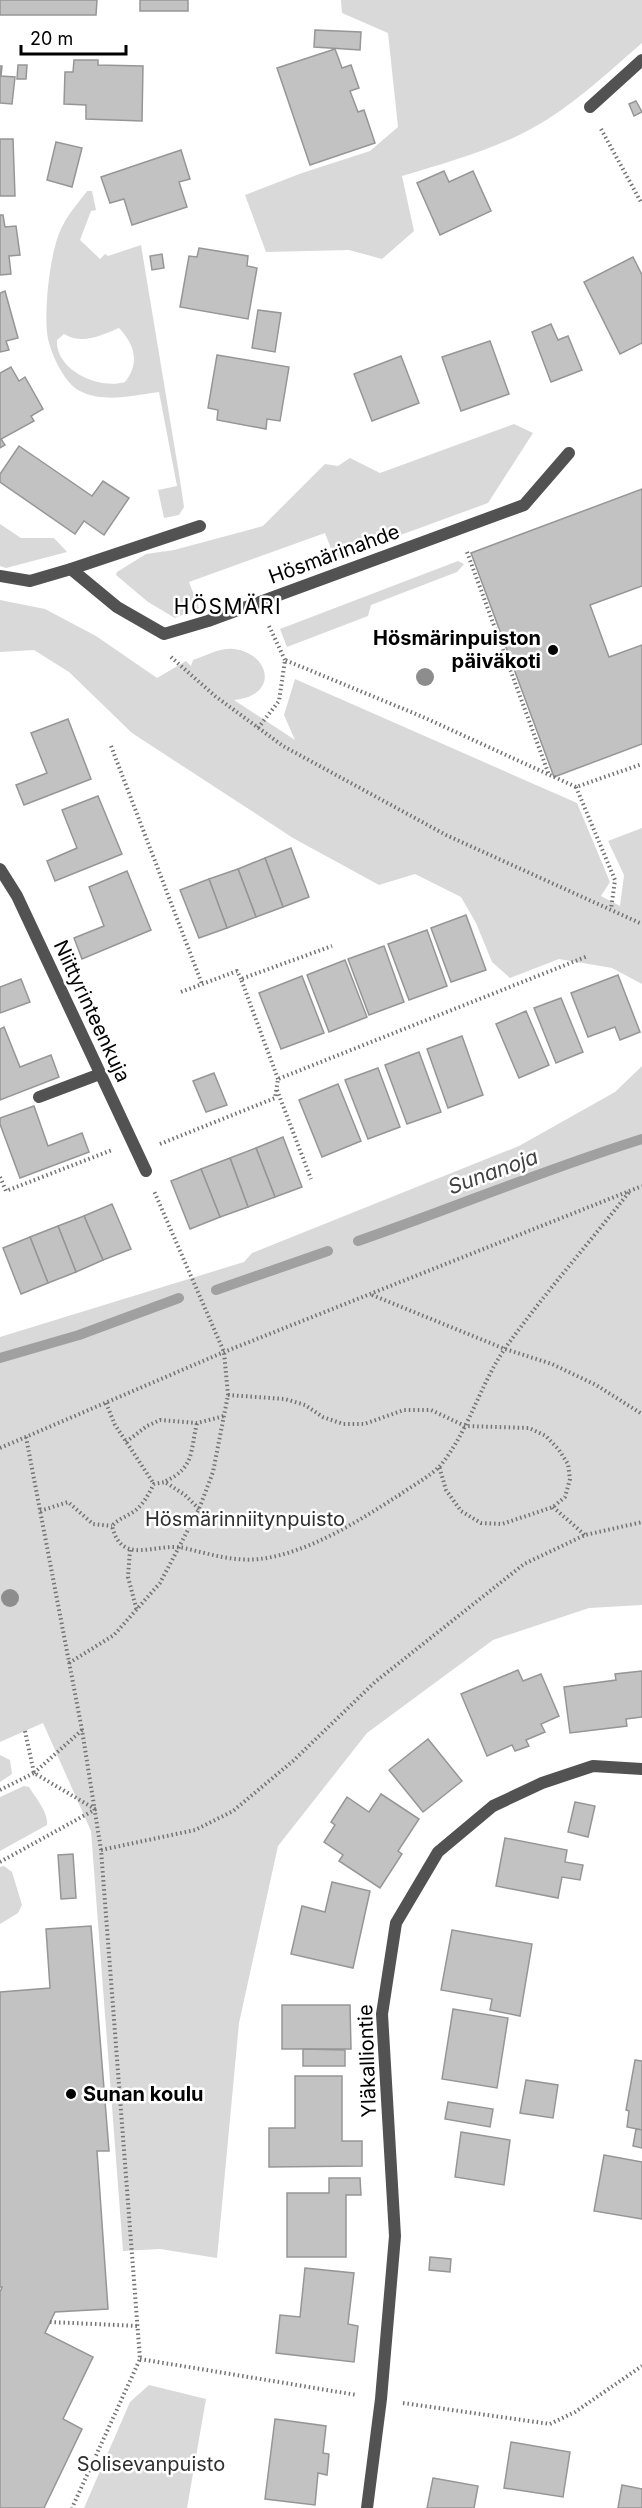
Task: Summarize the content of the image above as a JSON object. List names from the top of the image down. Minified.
{"streets":{"street":["Hösmärinahde","Niittyrinteenkuja","Yläkalliontie"]},"districts":["HÖSMÄRI"],"water":["Sunanoja"],"parks":["Hösmärinniitynpuisto","Solisevanpuisto"],"places":["Hösmärinpuiston päiväkoti","Sunan koulu"],"scale_bar":"20 m"}
